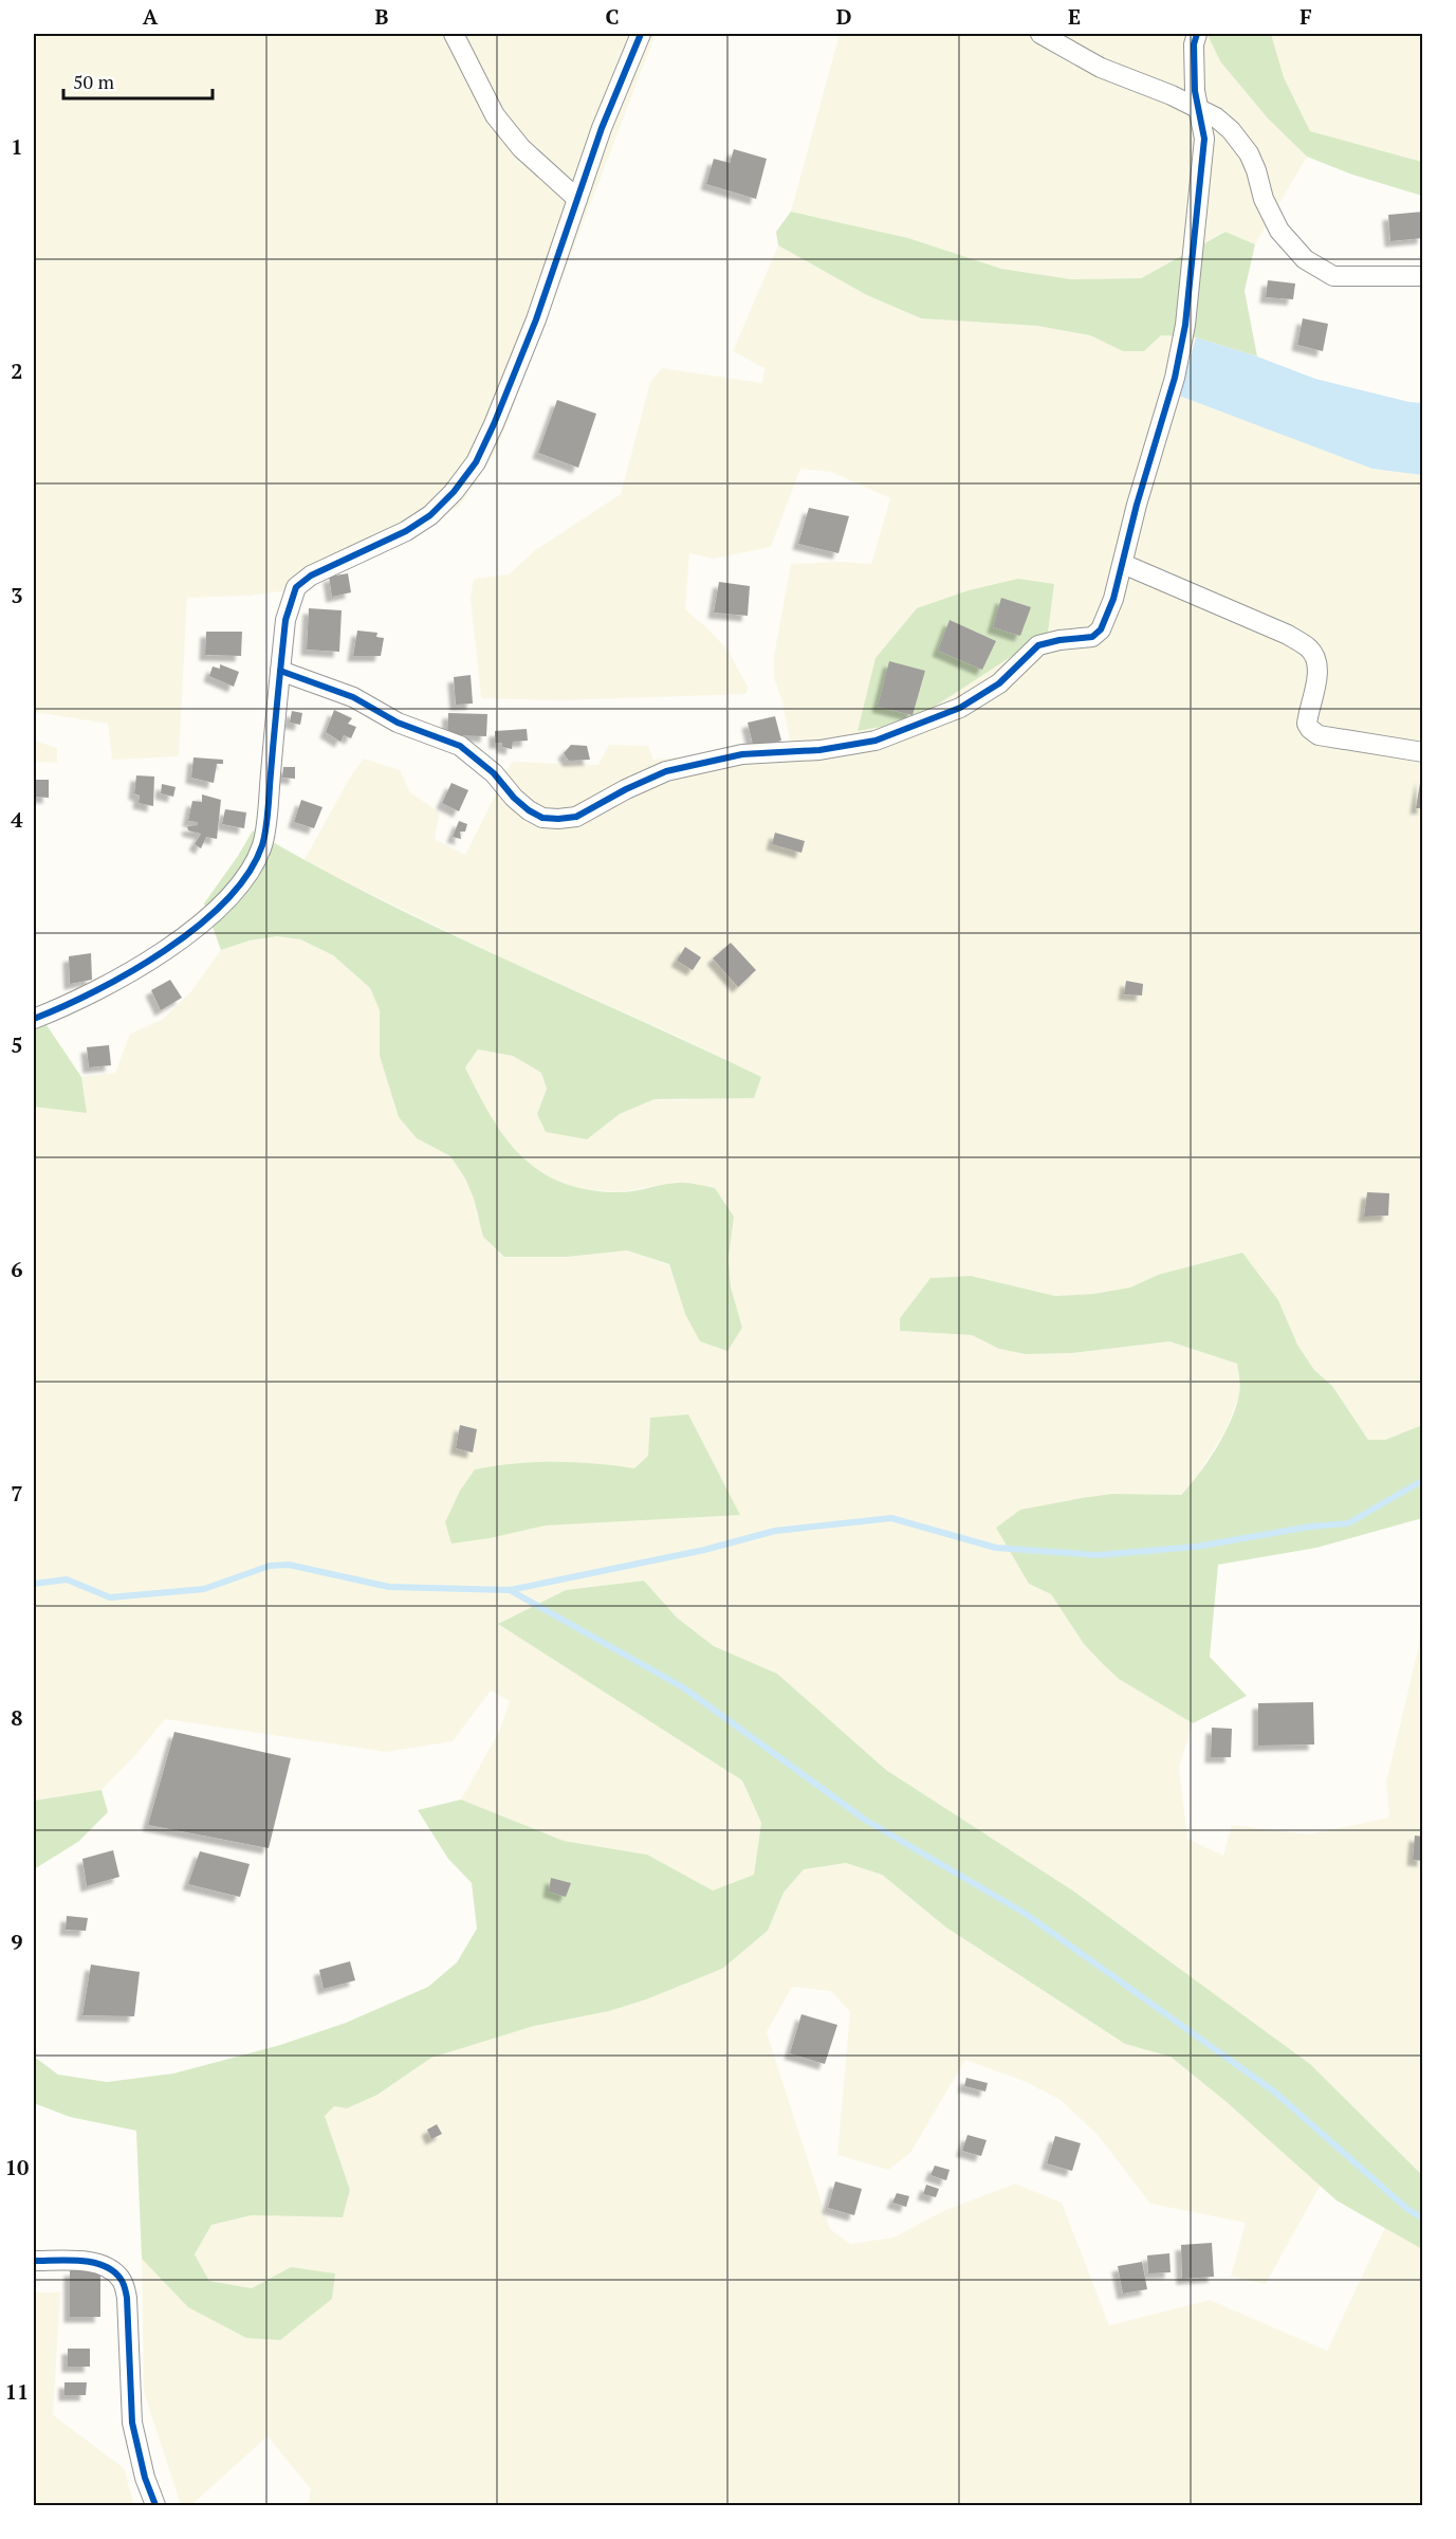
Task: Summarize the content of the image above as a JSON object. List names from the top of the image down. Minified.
{"scale_bar":"50 m","grid":{"columns":["A","B","C","D","E","F"],"rows":["1","2","3","4","5","6","7","8","9","10","11"]}}
